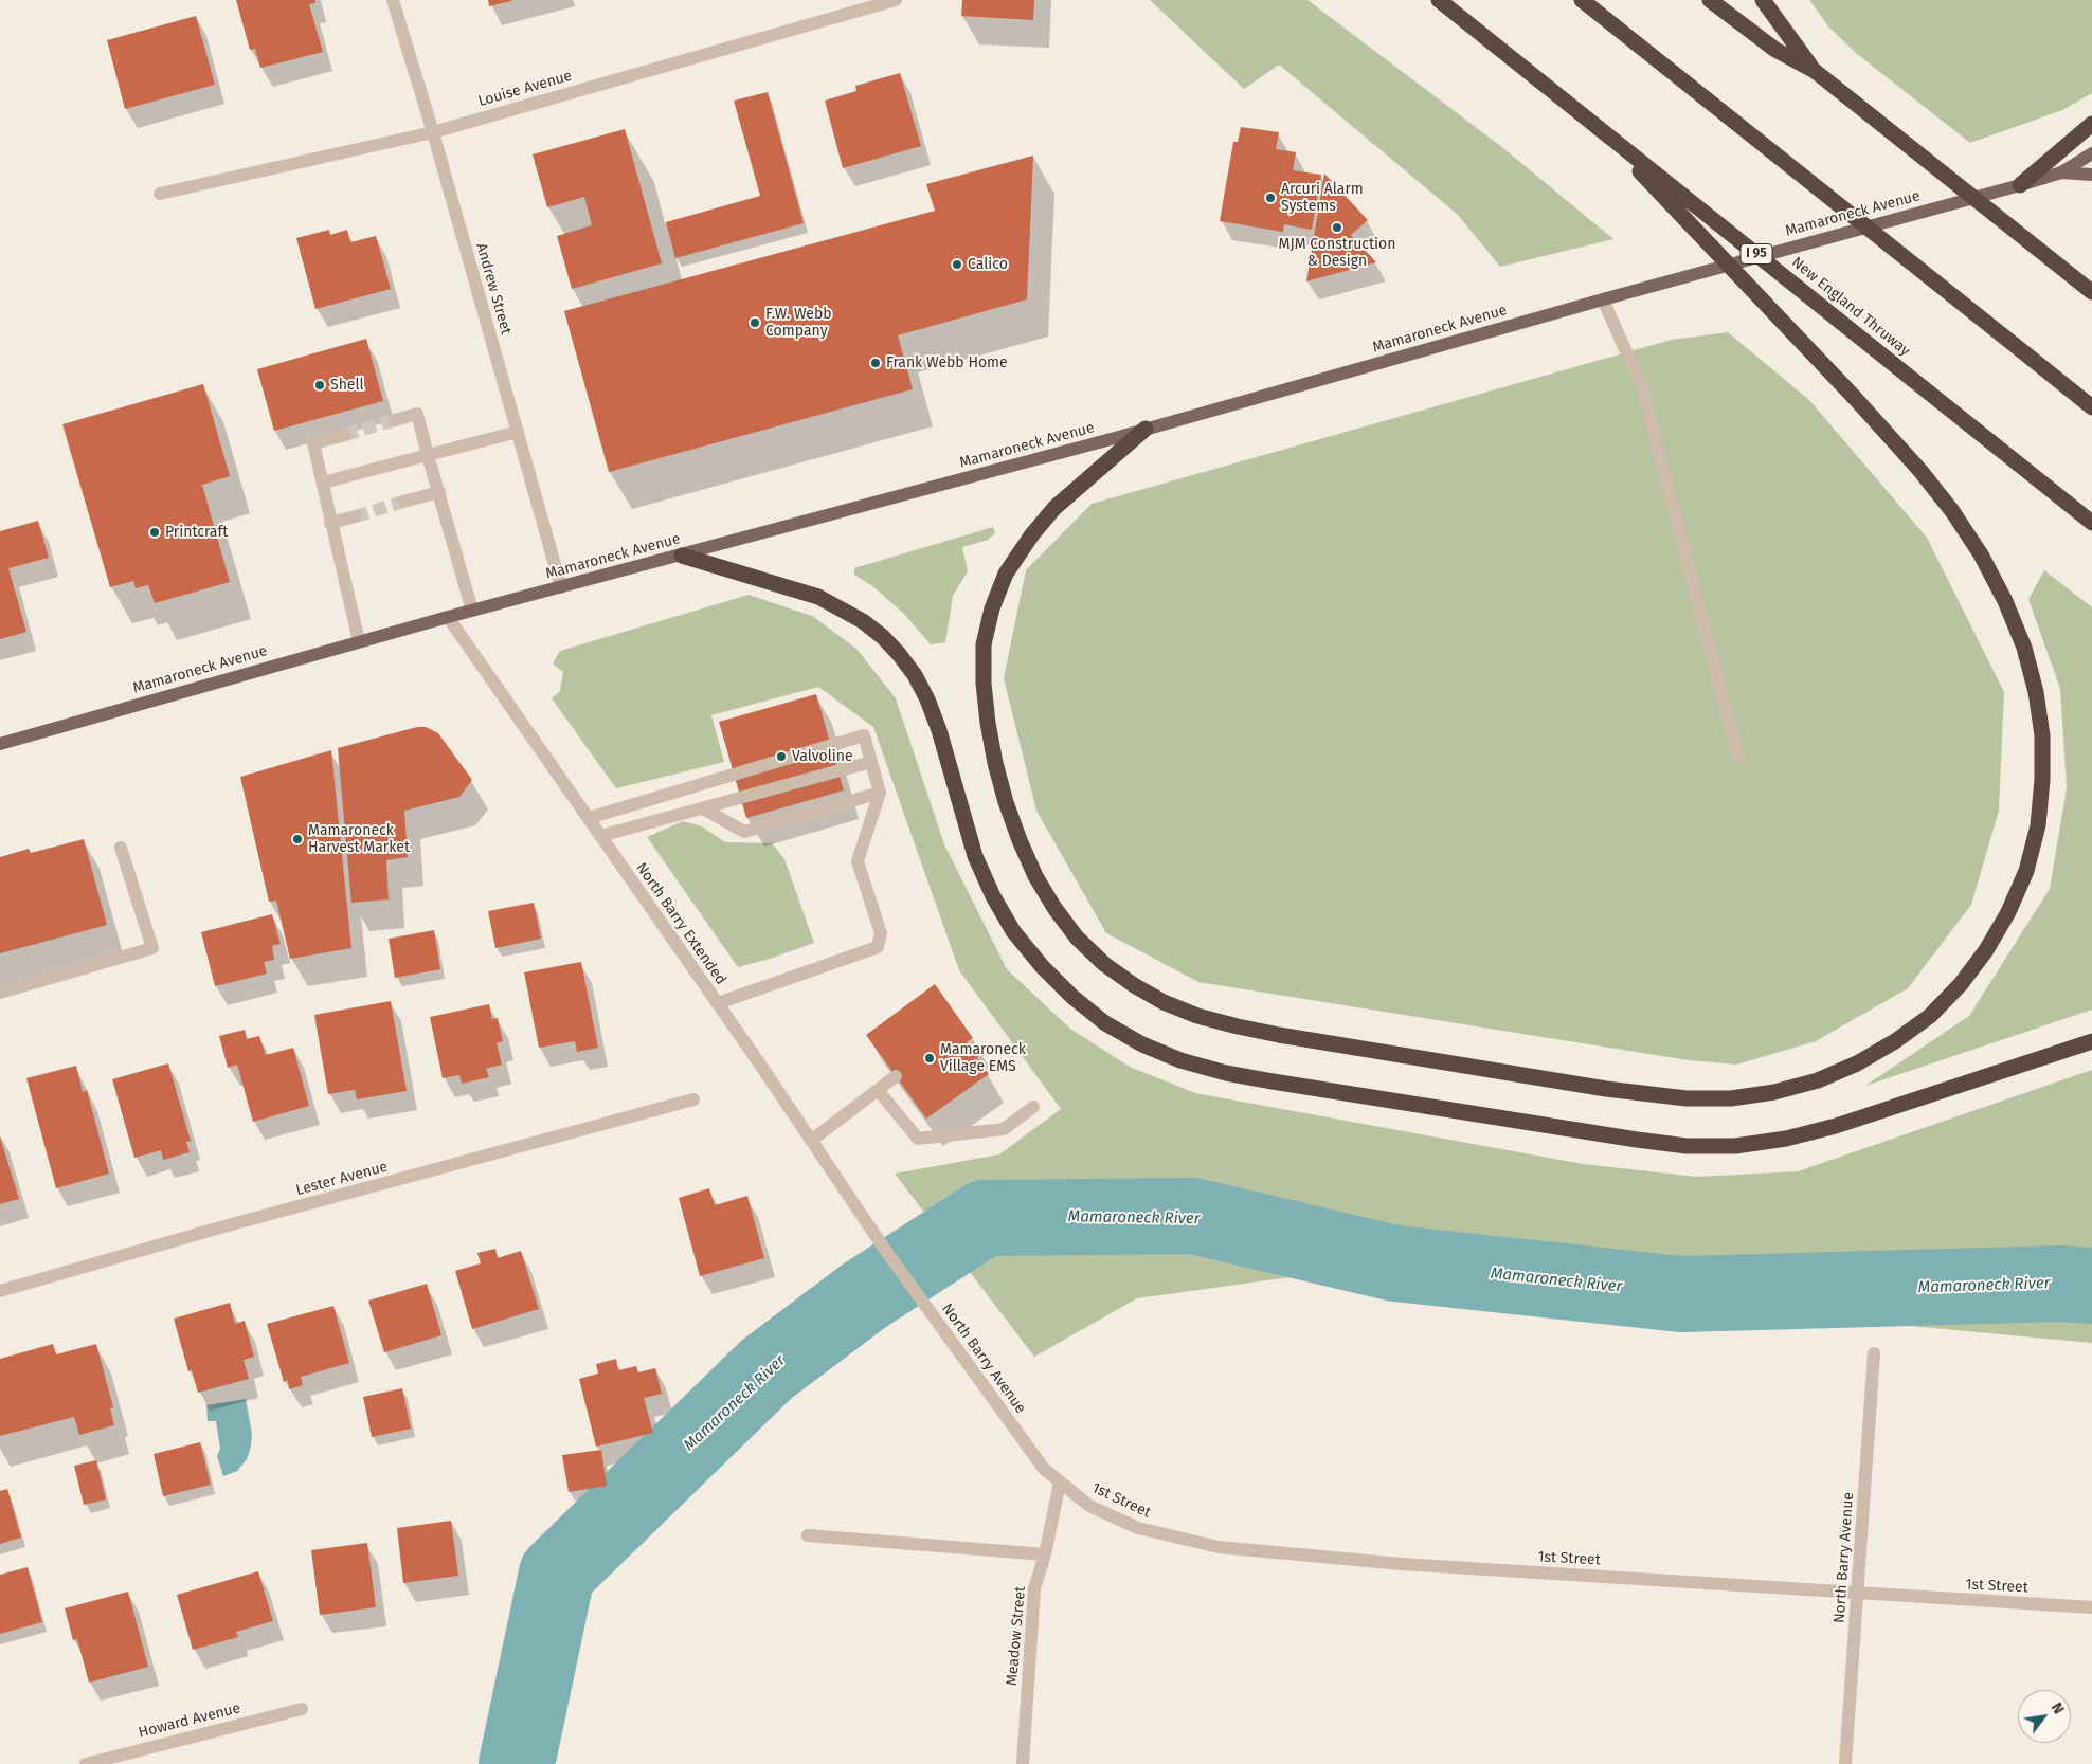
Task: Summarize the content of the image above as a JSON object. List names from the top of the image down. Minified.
{"streets":{"highway":["I 95","New England Thruway"],"main road":["Mamaroneck Avenue"],"street":["Louise Avenue","Andrew Street","North Barry Extended","Lester Avenue","North Barry Avenue","1st Street","Meadow Street","Howard Avenue"]},"crossings":[["Louise Avenue","Andrew Street"],["Mamaroneck Avenue","Andrew Street"],["Mamaroneck Avenue","North Barry Extended"],["North Barry Extended","North Barry Avenue"],["North Barry Avenue","1st Street"],["North Barry Avenue","Meadow Street"],["1st Street","Meadow Street"]],"water":["Mamaroneck River"],"places":["Arcuri Alarm Systems","MJM Construction & Design","Calico","F.W. Webb Company","Frank Webb Home","Shell","Printcraft","Valvoline","Mamaroneck Harvest Market","Mamaroneck Village EMS"],"north":"top right"}
